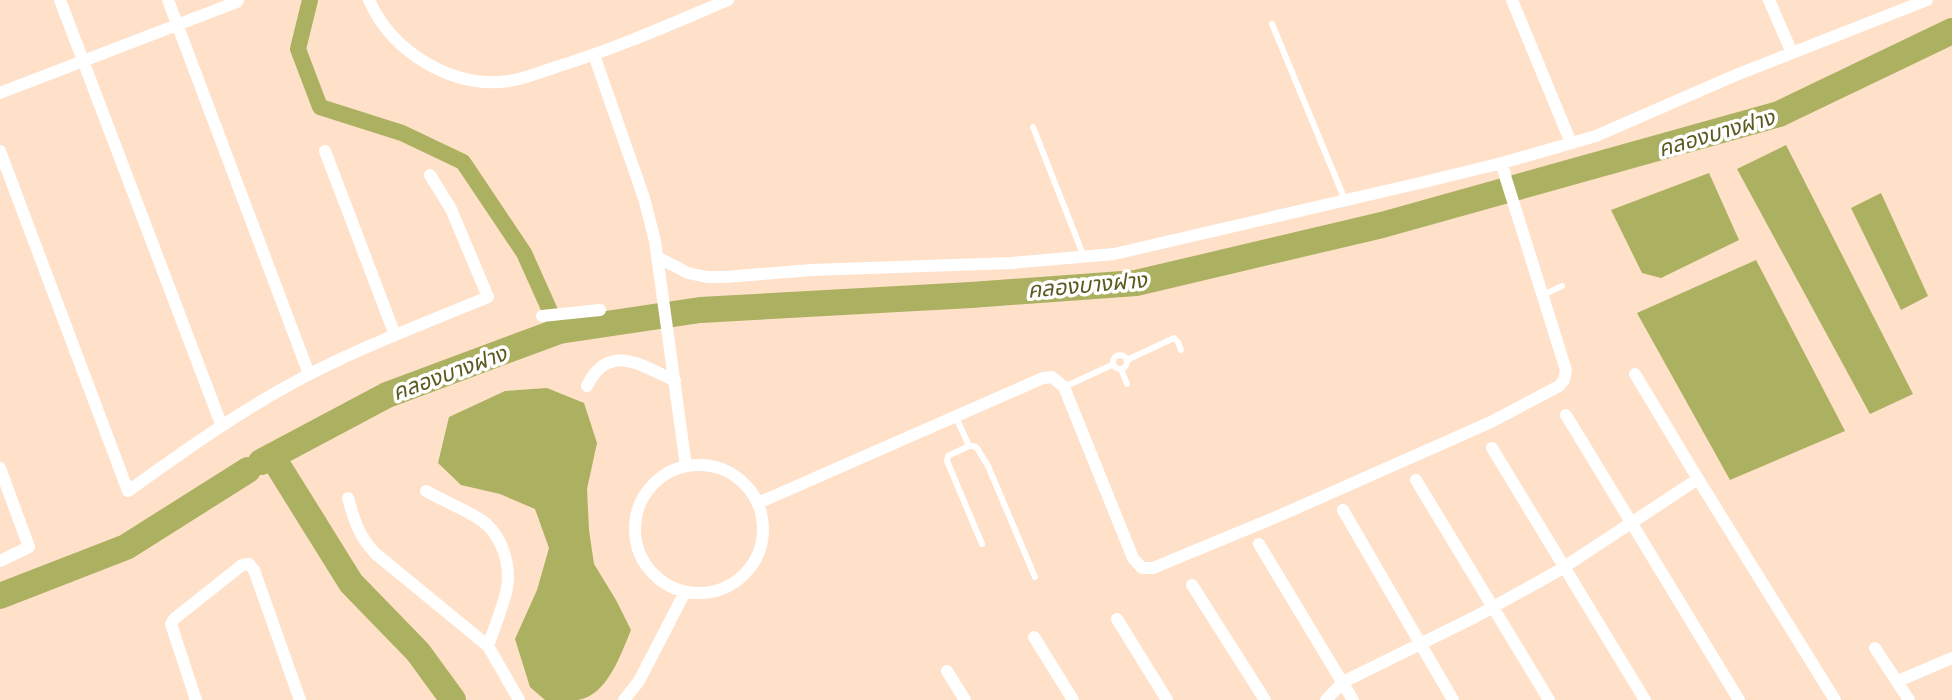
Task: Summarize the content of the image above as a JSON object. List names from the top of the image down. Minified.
{"water":["คลองบางฝาง"]}
